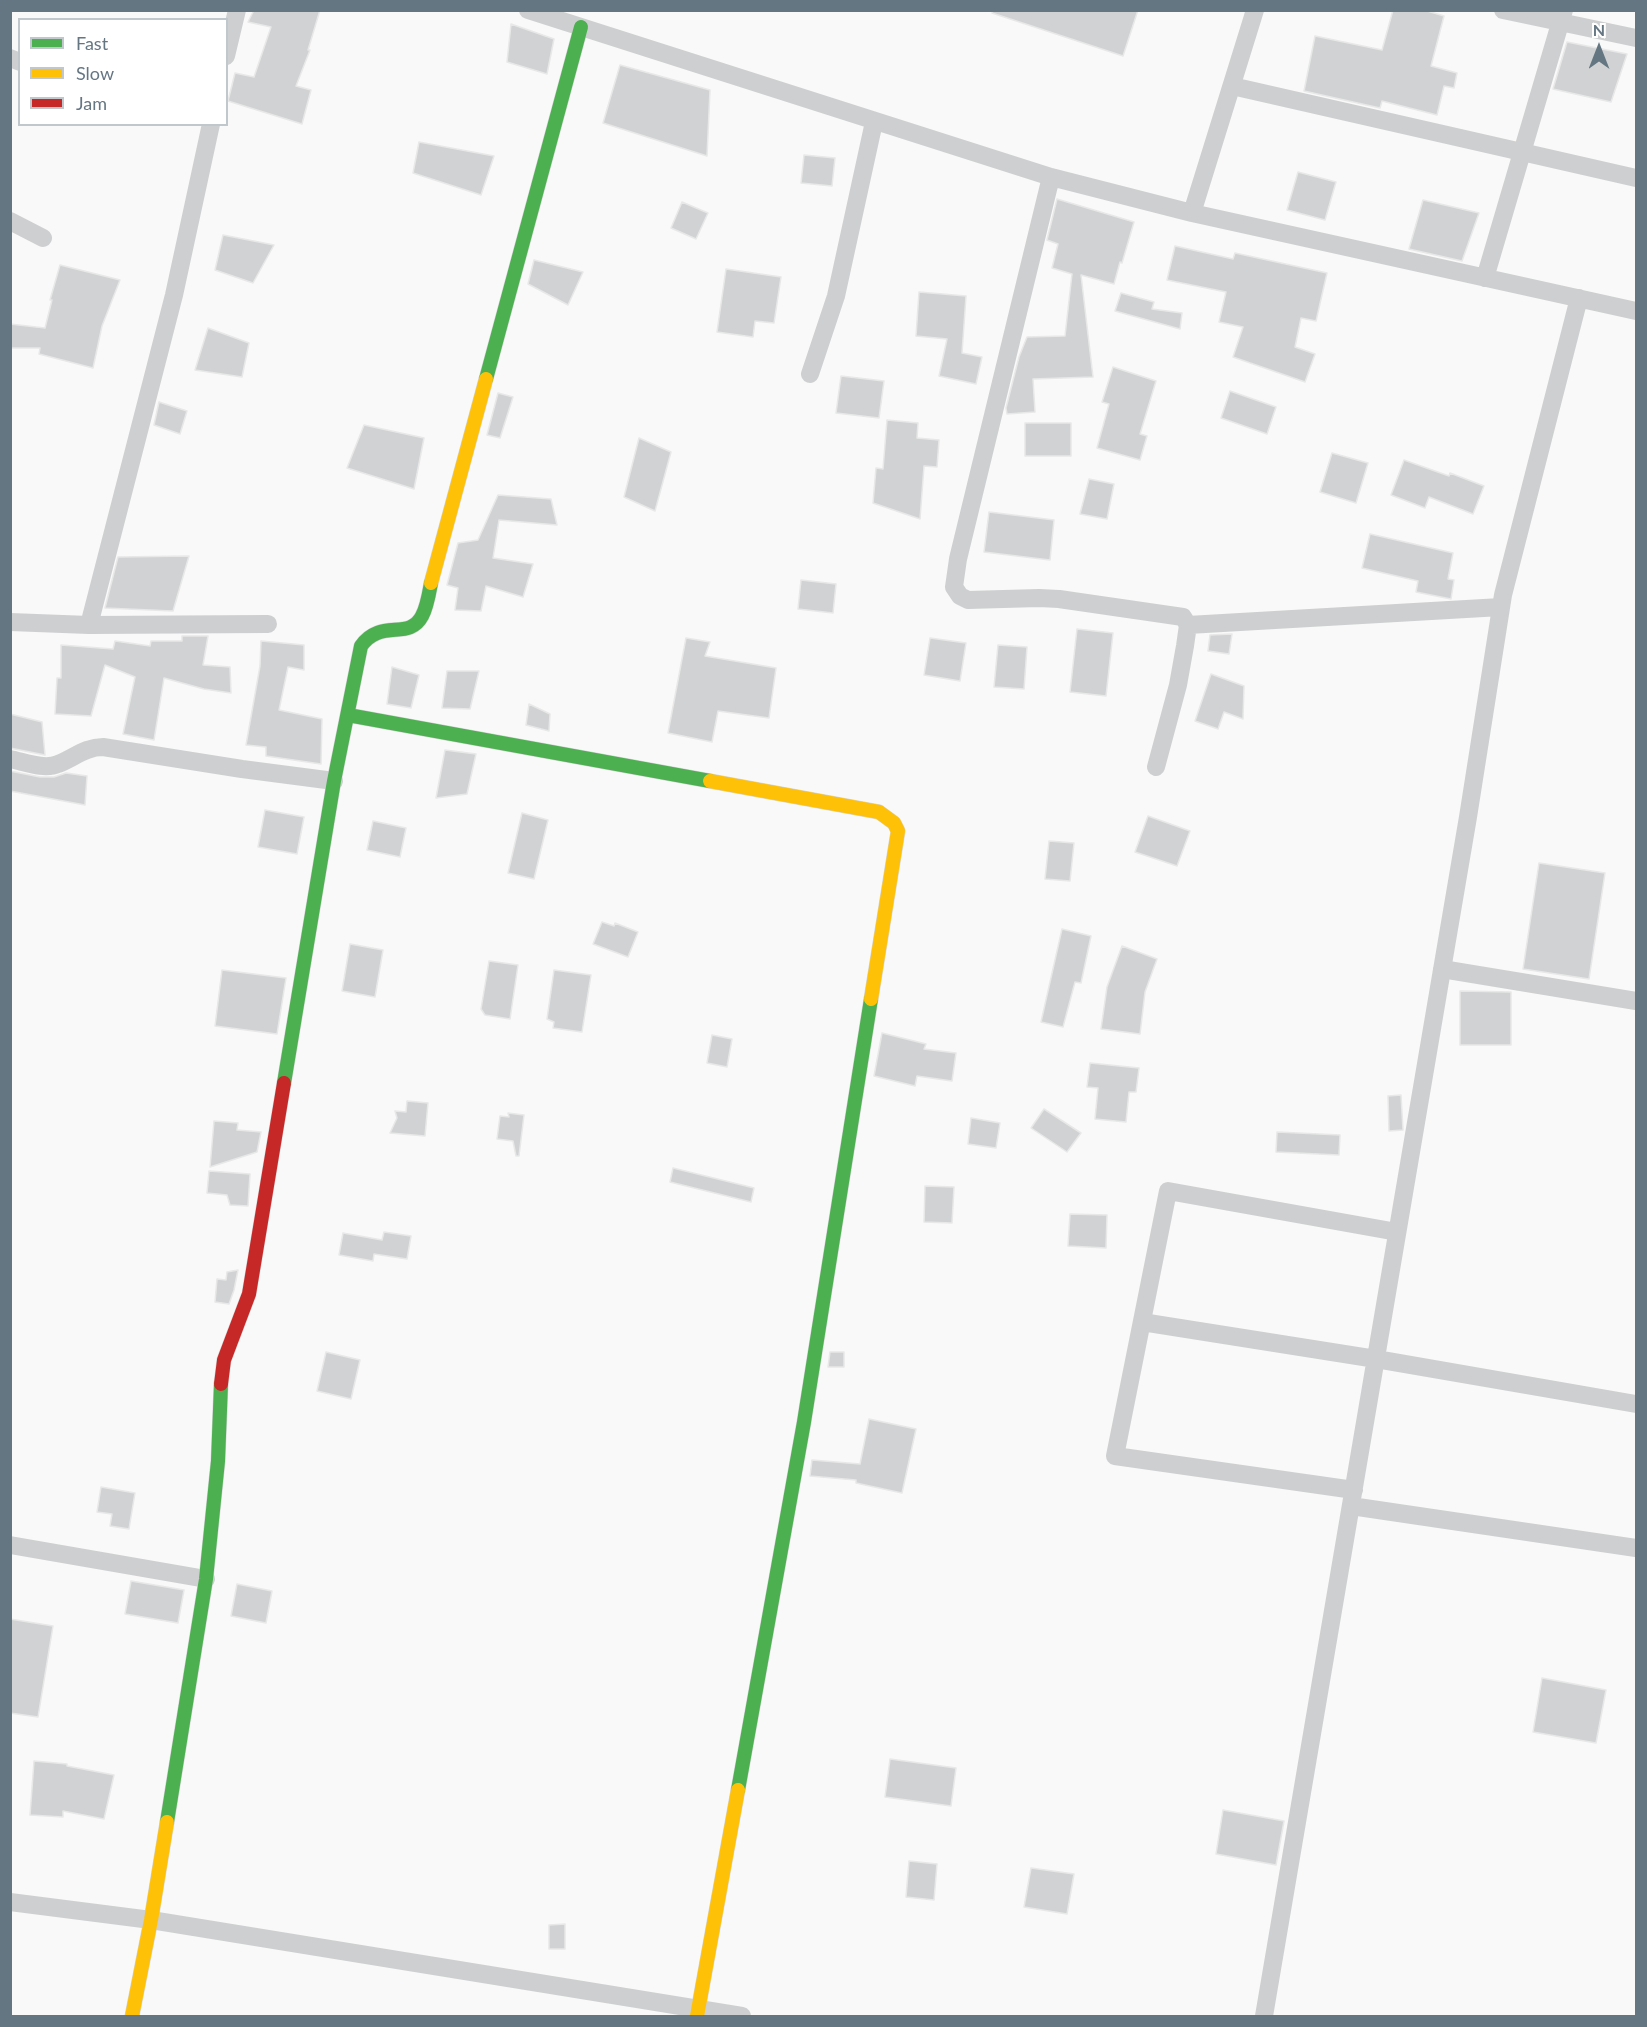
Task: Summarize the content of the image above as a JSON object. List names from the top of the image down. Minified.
{"legend":["Fast","Slow","Jam"],"north":"top"}
